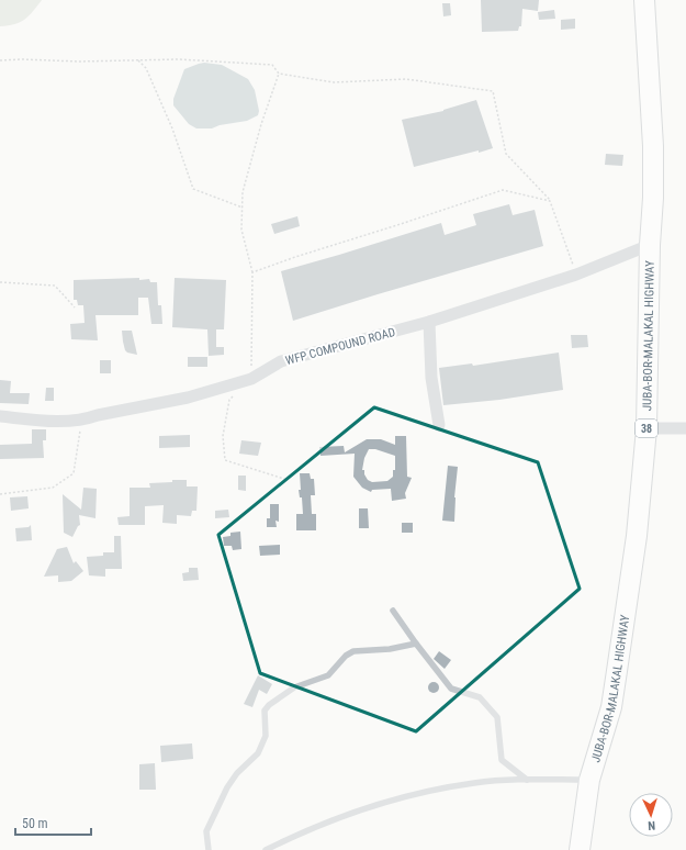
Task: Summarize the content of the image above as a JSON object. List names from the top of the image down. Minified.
{"streets":{"main road":["JUBA-BOR-MALAKAL HIGHWAY","38"],"street":["WFP COMPOUND ROAD"]},"crossings":[["JUBA-BOR-MALAKAL HIGHWAY","WFP COMPOUND ROAD"]],"scale_bar":"50 m","north":"bottom"}
